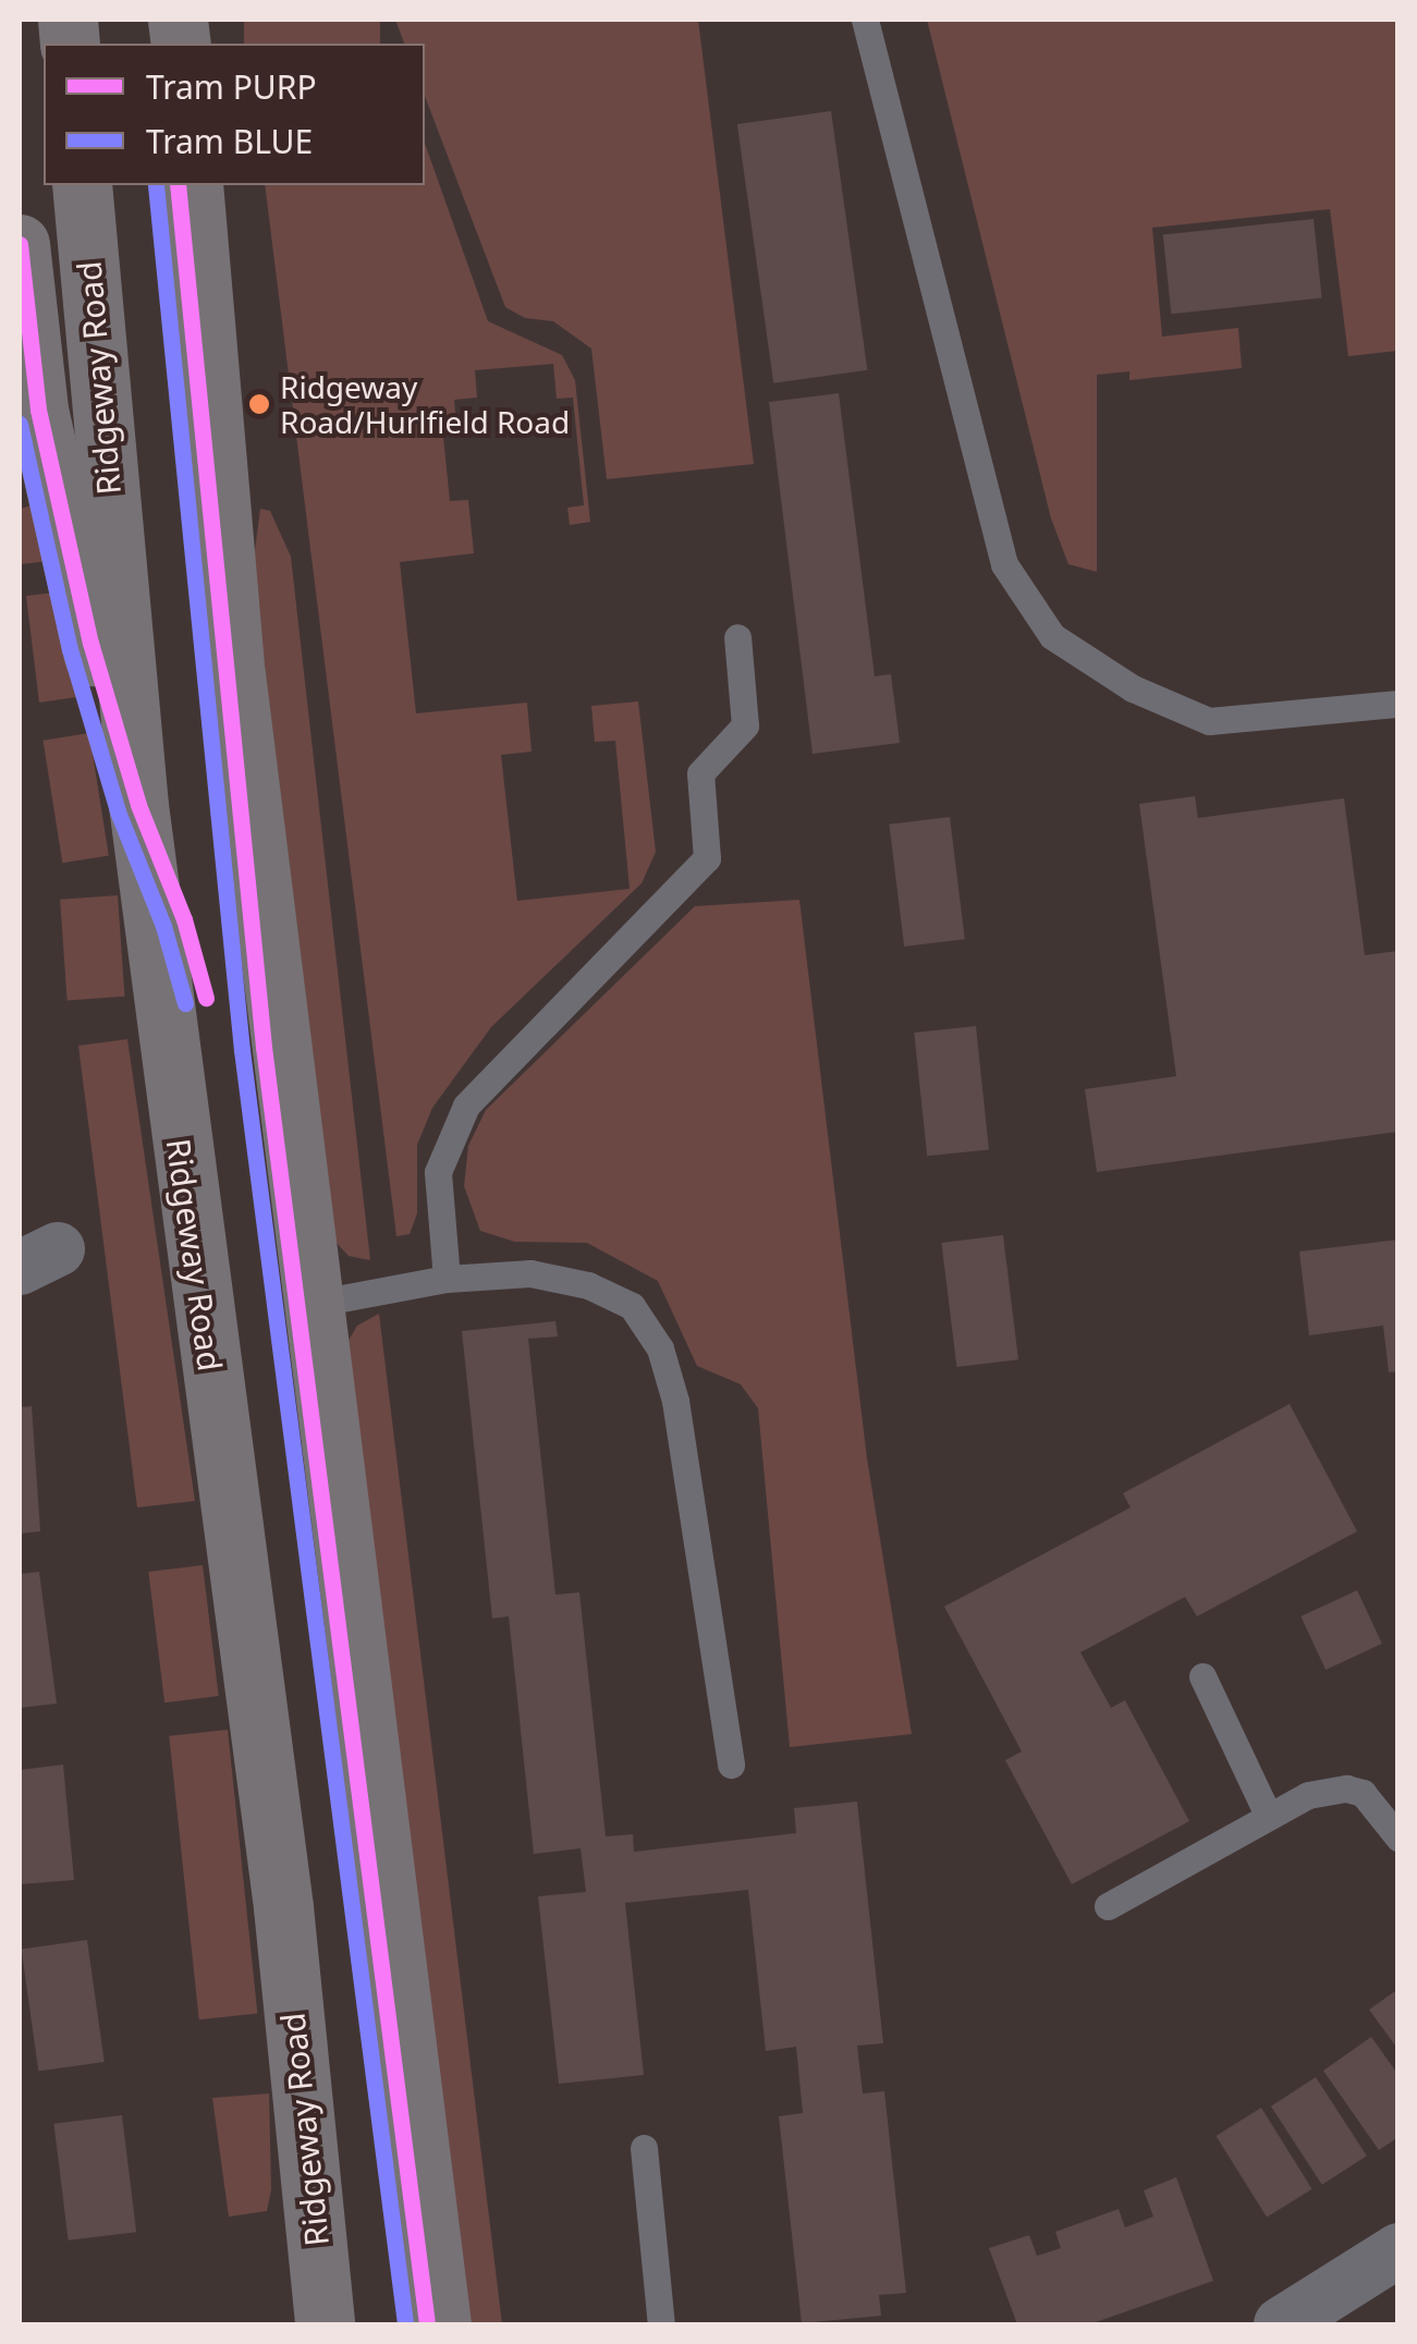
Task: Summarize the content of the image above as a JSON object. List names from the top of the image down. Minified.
{"streets":{"highway":["Ridgeway Road"]},"places":["Ridgeway Road/Hurlfield Road"],"lines":["tram line PURP","tram line BLUE"],"legend":["Tram PURP","Tram BLUE"]}
